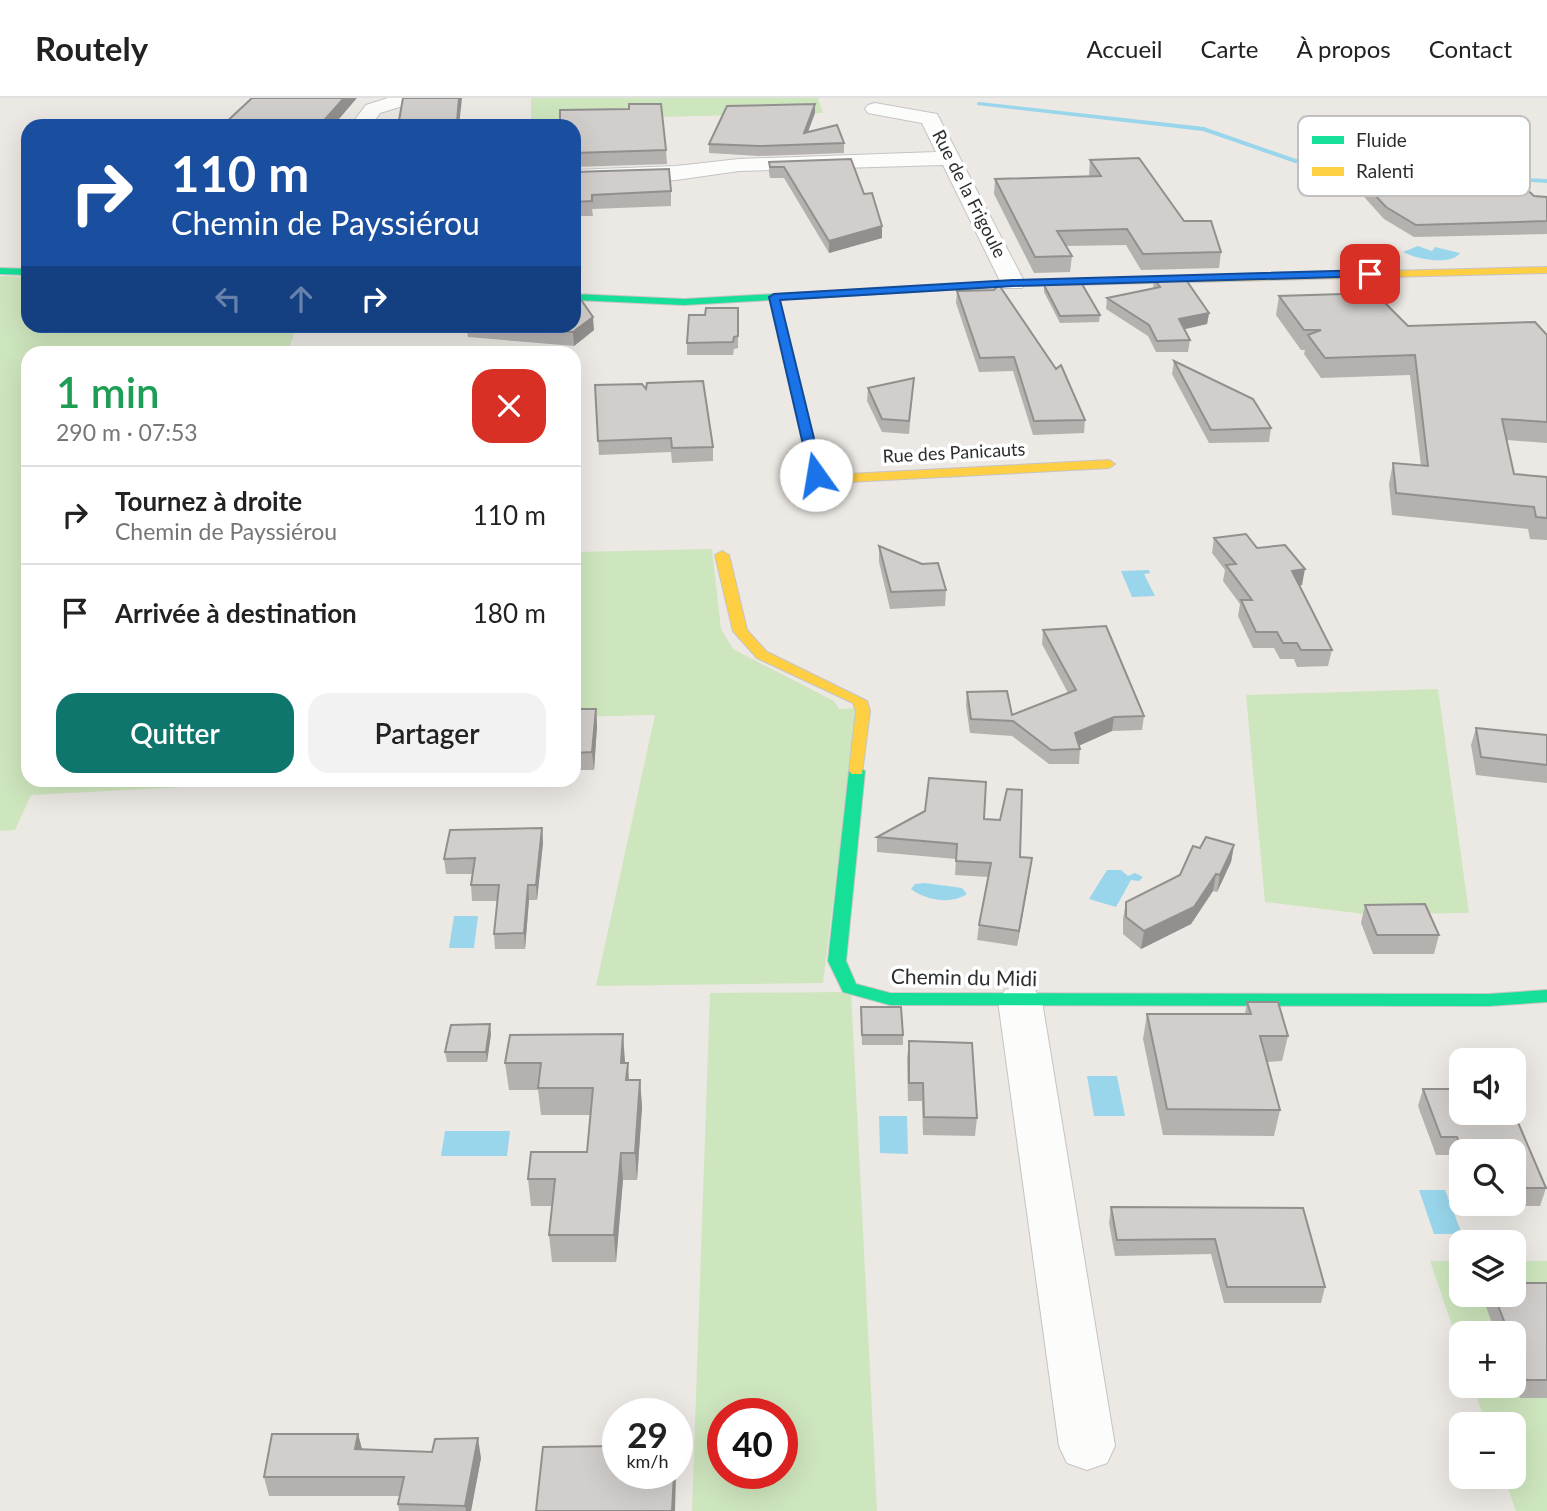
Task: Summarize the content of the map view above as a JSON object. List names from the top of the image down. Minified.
{"streets":{"street":["Rue de la Frigoule","Rue des Panicauts","Chemin du Midi"]},"legend":["Fluide","Ralenti"],"page":{"header":"Routely","nav":["Accueil","Carte","À propos","Contact"],"turn":["110 m","Chemin de Payssiérou"],"heading":["1 min","290 m · 07:53"],"list":[{"name":"Tournez à droite","note":"Chemin de Payssiérou","value":"110 m"},{"name":"Arrivée à destination","value":"180 m"}],"buttons":["Quitter","Partager"],"map_buttons":["+","−"],"speed":"29 km/h","limit":"40"}}
